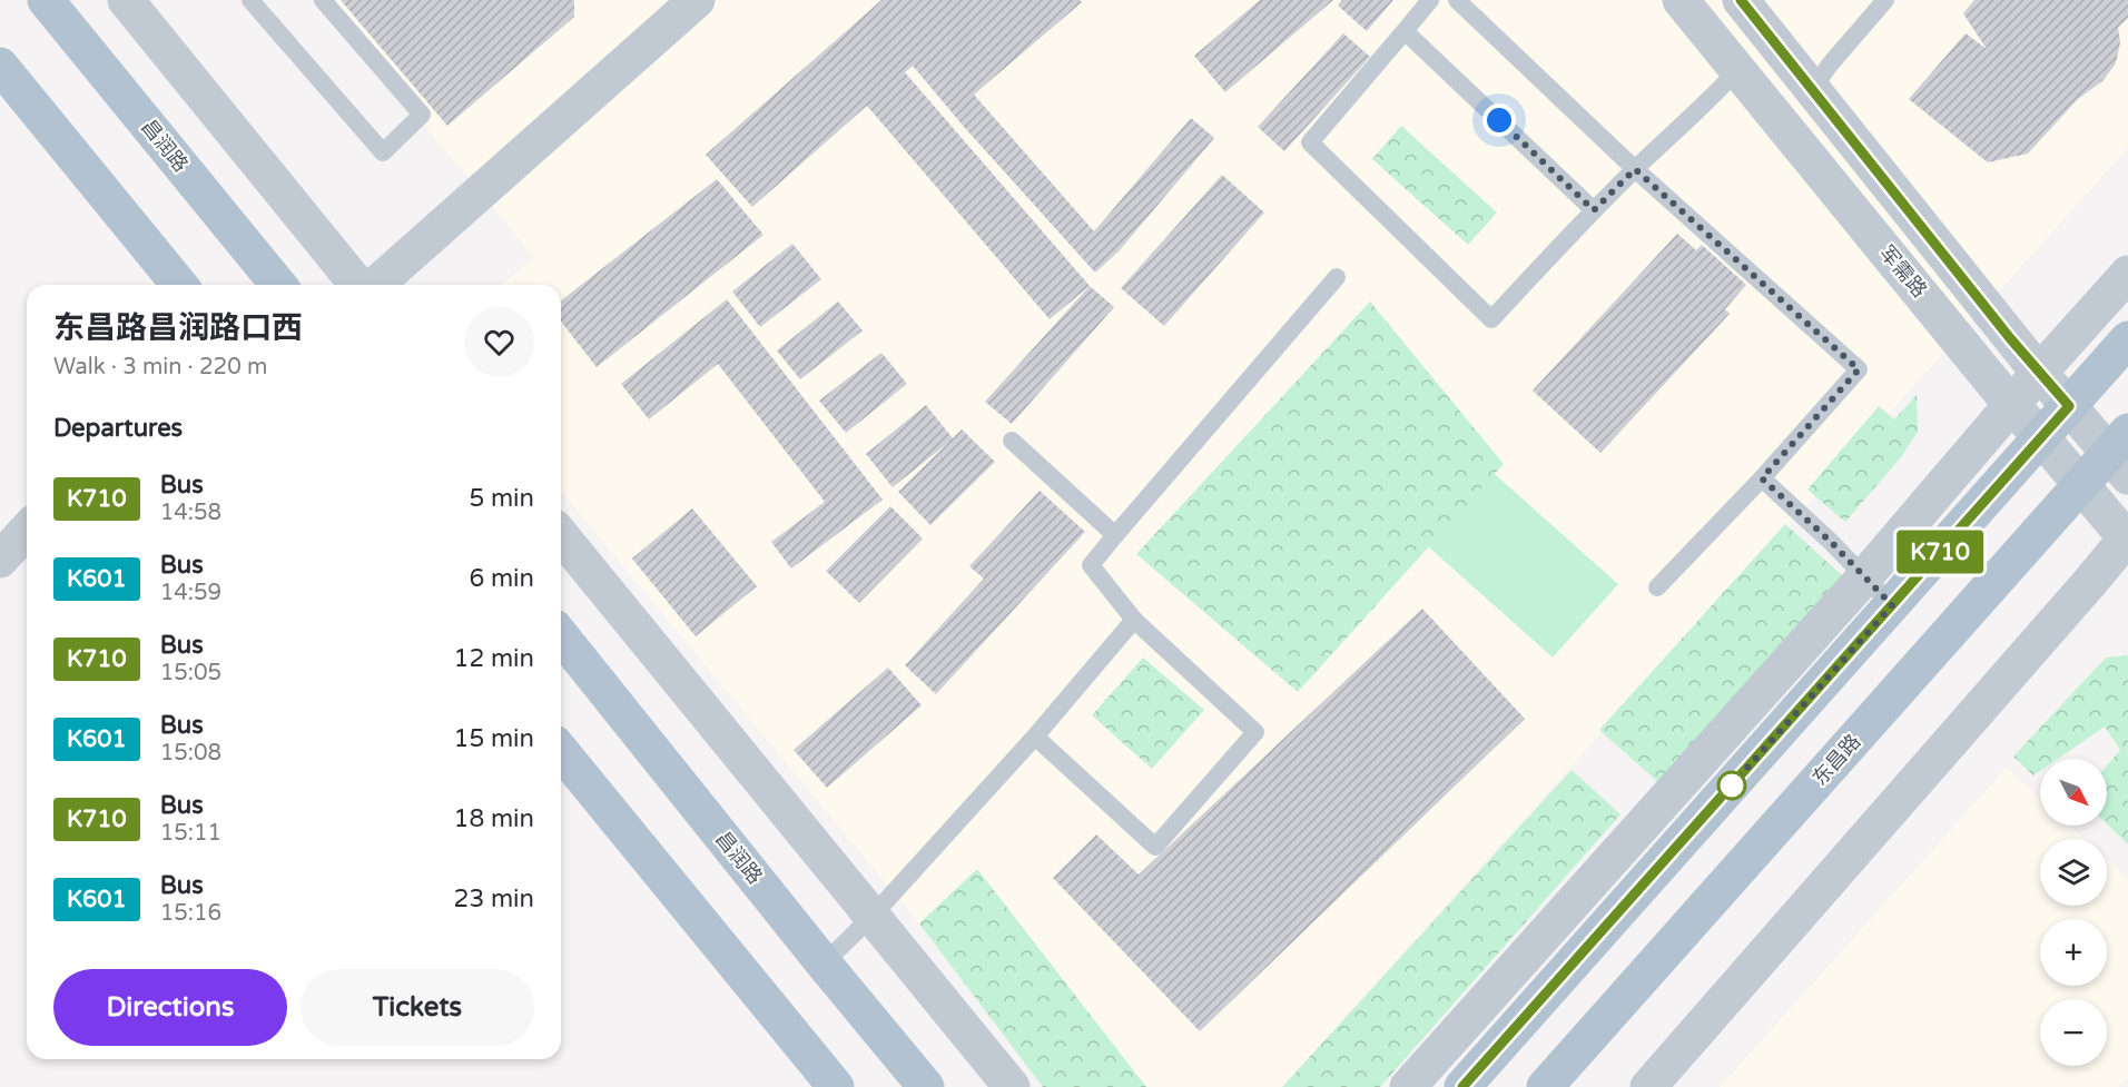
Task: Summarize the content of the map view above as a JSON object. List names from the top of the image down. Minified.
{"streets":{"main road":["昌润路","东昌路"],"street":["军需路"]},"crossings":[["军需路","东昌路"]],"lines":["bus line K710"],"north":"bottom right","page":{"on_map":"K710","heading":[["东昌路昌润路口西","Walk · 3 min · 220 m"],"Departures"],"list":[{"mark":"K710","name":"Bus","note":"14:58","value":"5 min"},{"mark":"K601","name":"Bus","note":"14:59","value":"6 min"},{"mark":"K710","name":"Bus","note":"15:05","value":"12 min"},{"mark":"K601","name":"Bus","note":"15:08","value":"15 min"},{"mark":"K710","name":"Bus","note":"15:11","value":"18 min"},{"mark":"K601","name":"Bus","note":"15:16","value":"23 min"}],"map_buttons":["+","−"],"buttons":["Directions","Tickets"]}}
